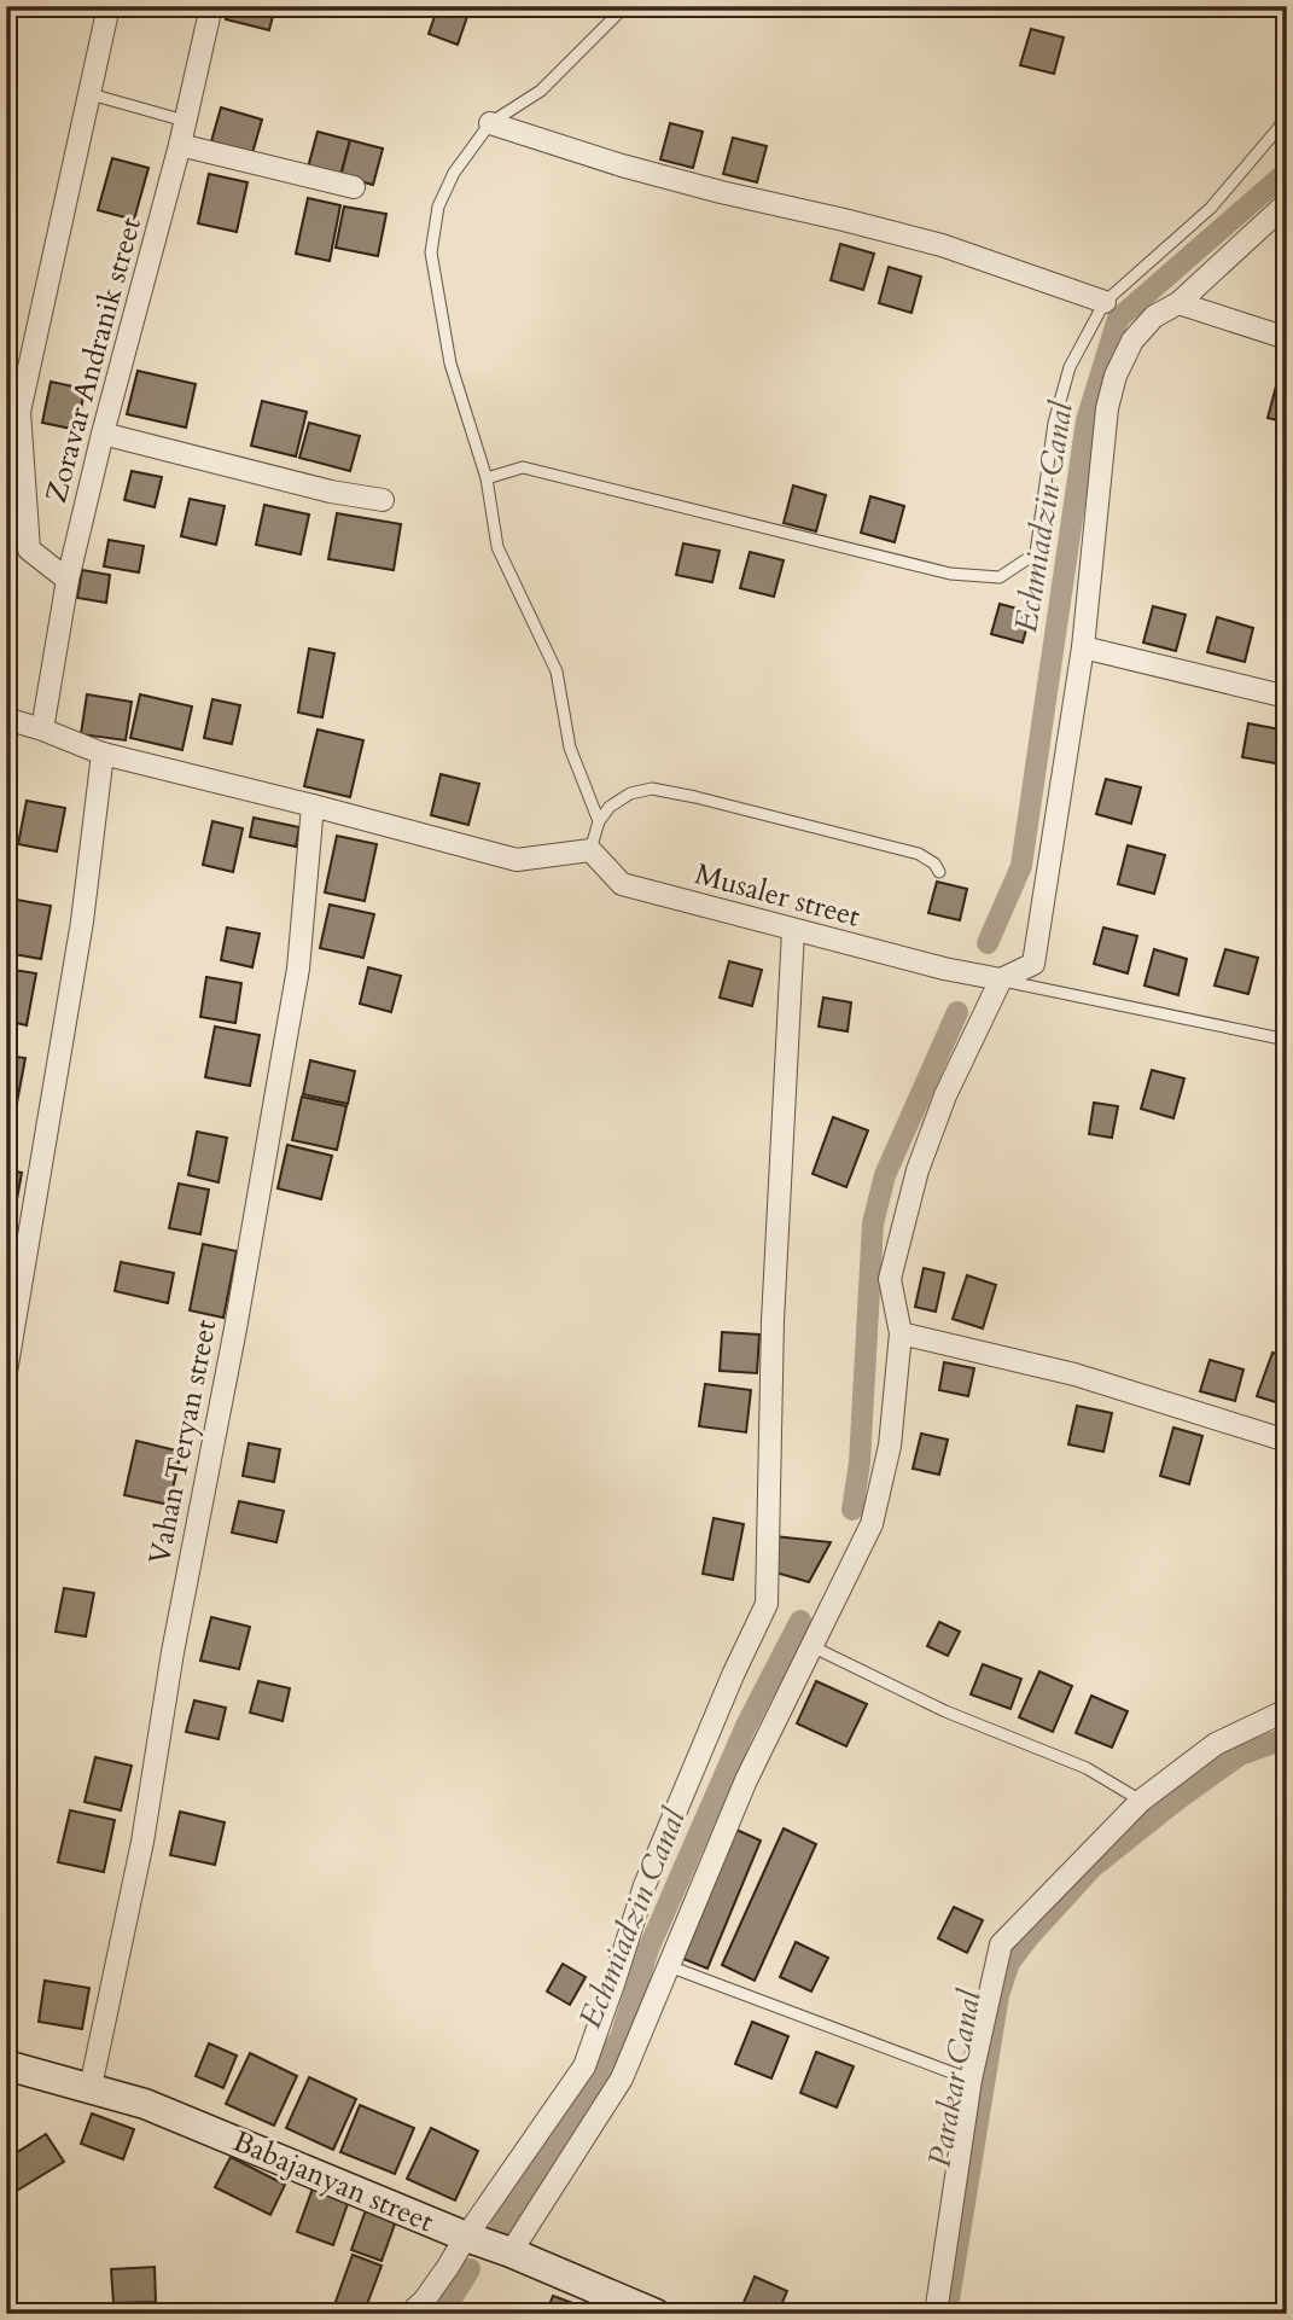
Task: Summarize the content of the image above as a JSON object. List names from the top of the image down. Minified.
{"streets":{"street":["Zoravar Andranik street","Musaler street","Vahan Teryan street","Babajanyan street"]},"crossings":[["Vahan Teryan street","Babajanyan street"]],"water":["Echmiadzin Canal","Parakar Canal"]}
